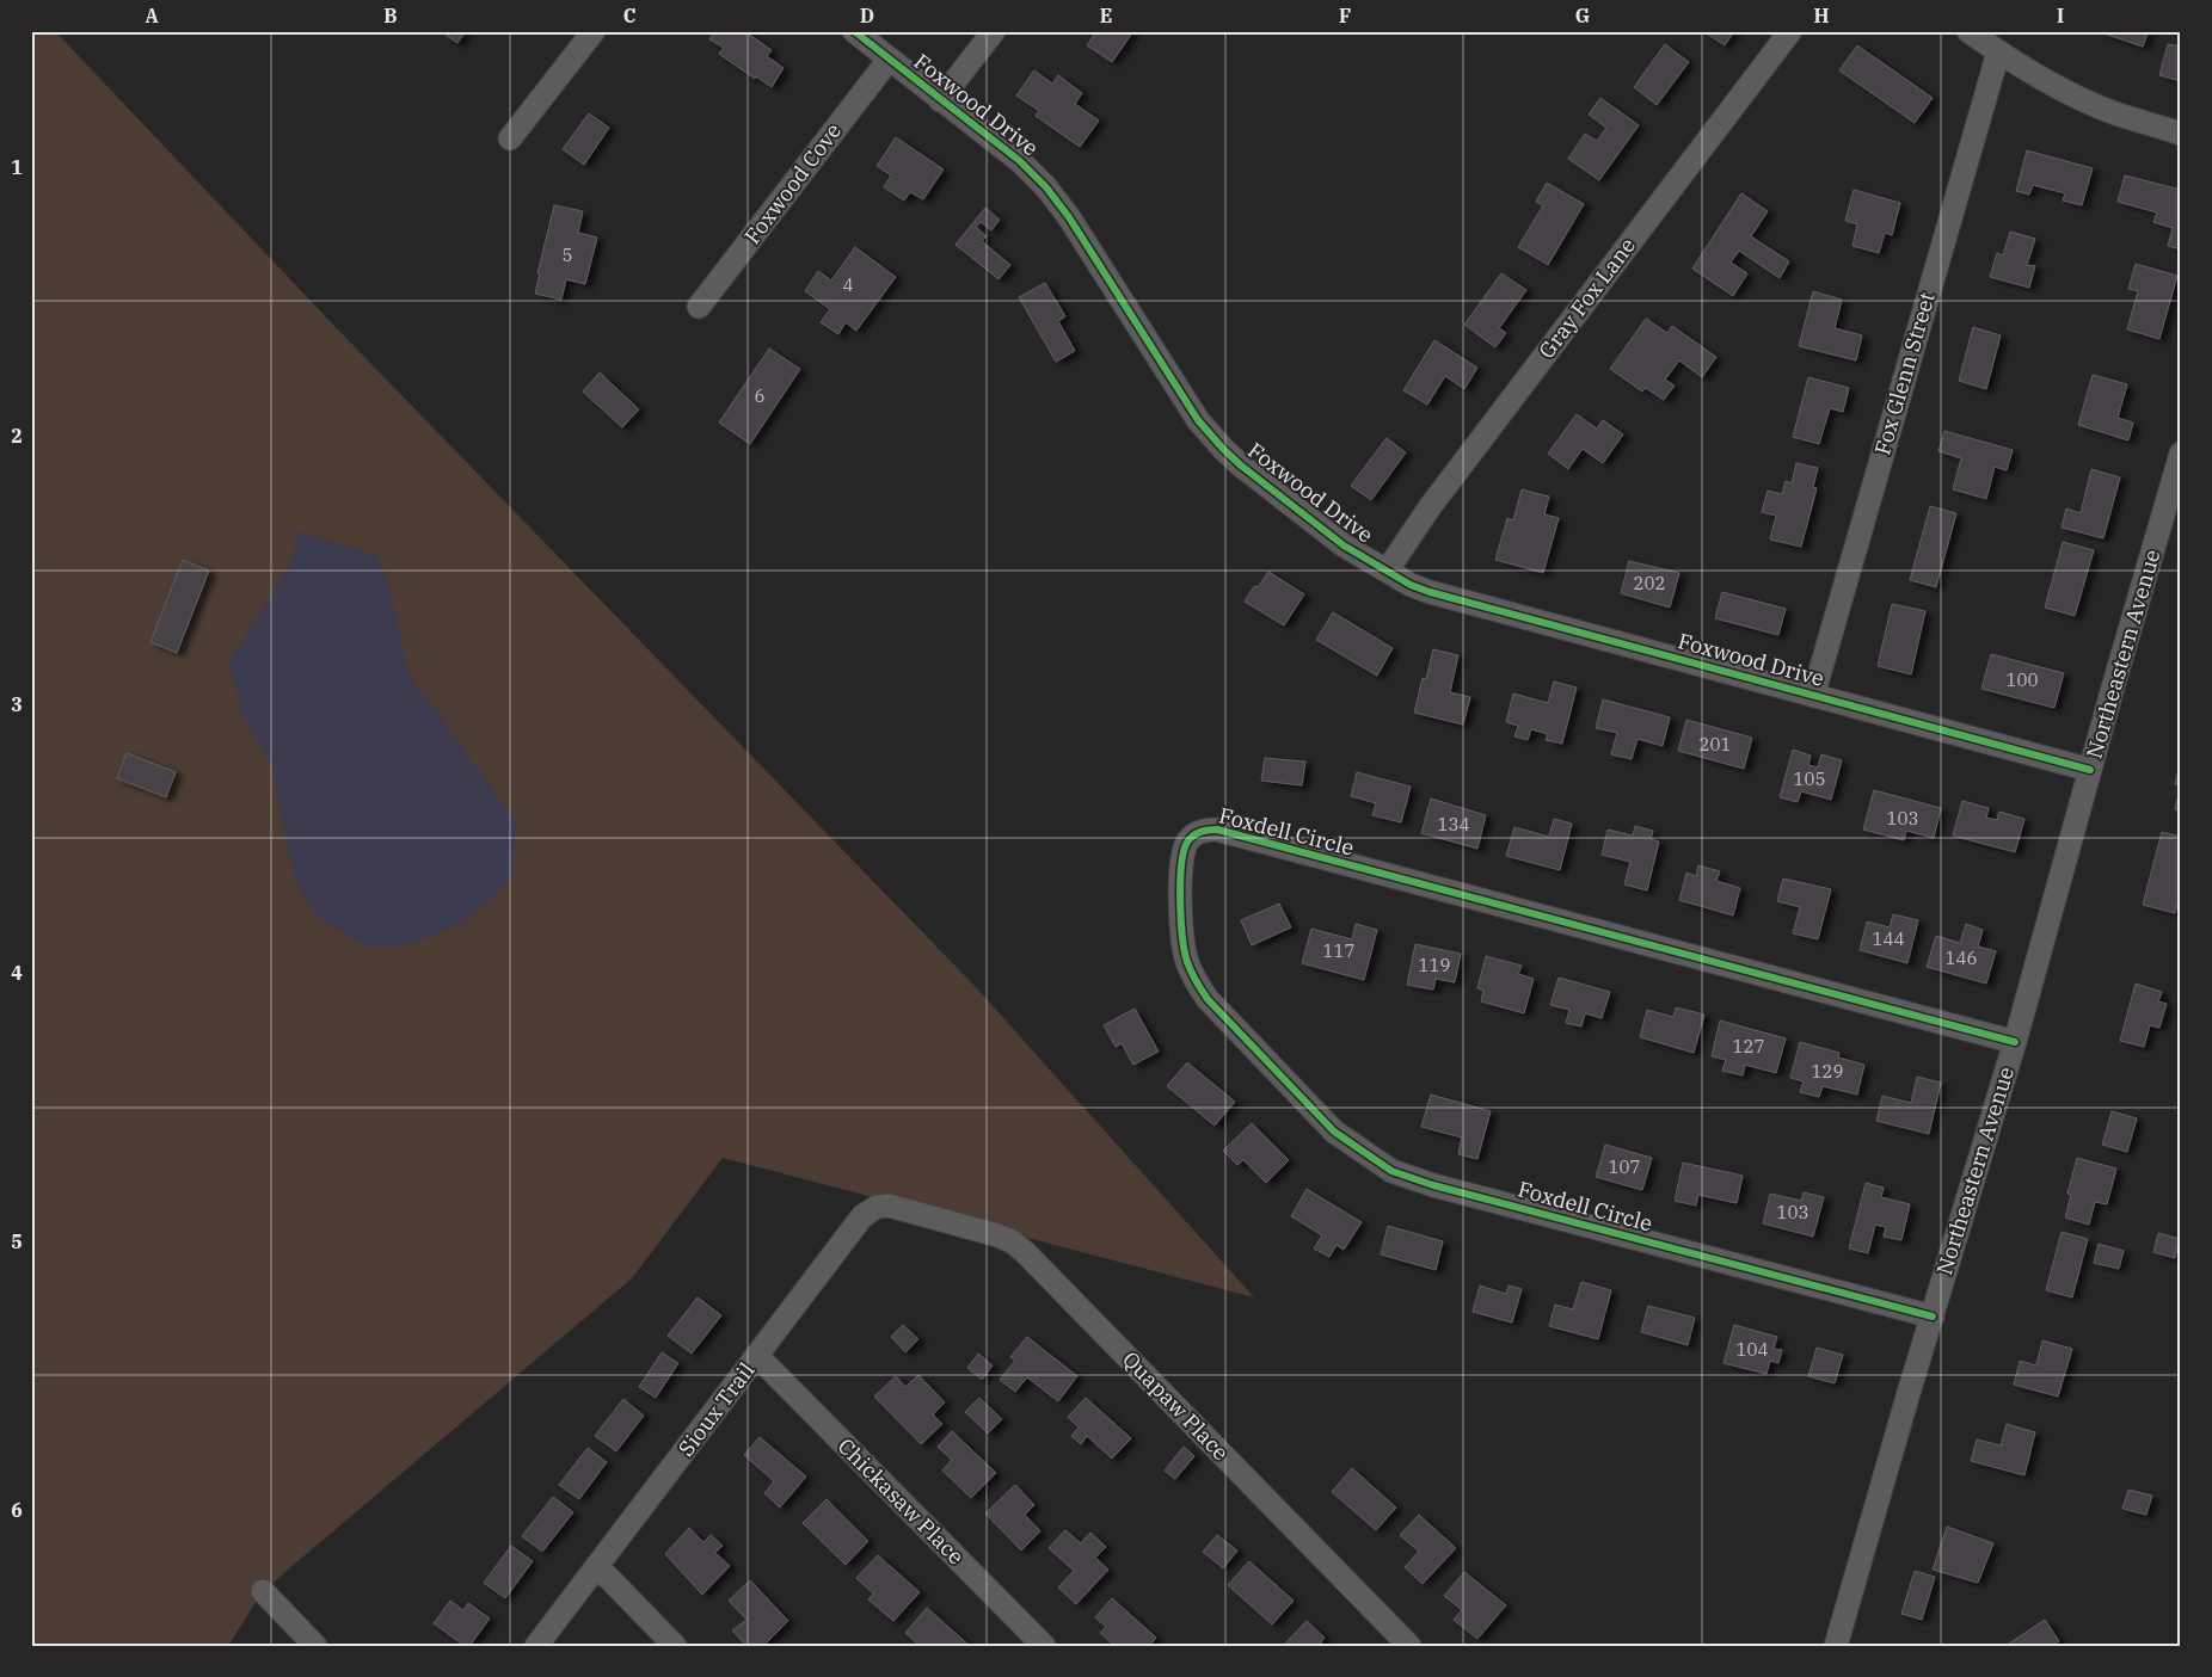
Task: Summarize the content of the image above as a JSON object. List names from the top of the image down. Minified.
{"streets":{"street":["Foxwood Drive","Foxwood Cove","Gray Fox Lane","Fox Glenn Street","Northeastern Avenue","Foxdell Circle","Quapaw Place","Sioux Trail","Chickasaw Place"]},"crossings":[["Foxwood Drive","Foxwood Cove"],["Foxwood Drive","Gray Fox Lane"],["Foxwood Drive","Fox Glenn Street"],["Foxwood Drive","Northeastern Avenue"],["Northeastern Avenue","Foxdell Circle"],["Quapaw Place","Sioux Trail"],["Sioux Trail","Chickasaw Place"]],"house_numbers":["5","4","6","202","100","201","105","103","134","144","117","146","119","127","129","107","103","104"],"grid":{"columns":["A","B","C","D","E","F","G","H","I"],"rows":["1","2","3","4","5","6"]}}
